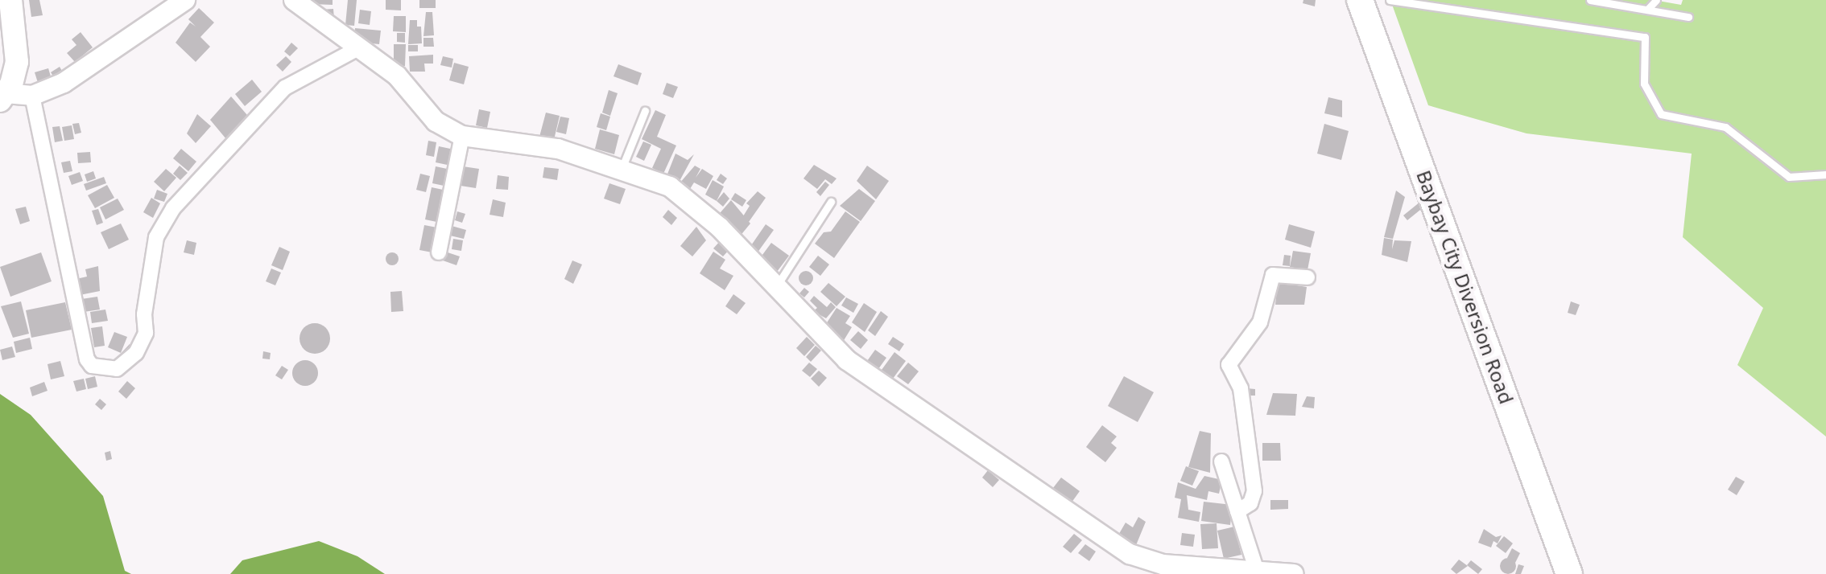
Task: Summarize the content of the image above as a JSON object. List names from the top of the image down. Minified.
{"streets":{"highway":["Baybay City Diversion Road"]}}
